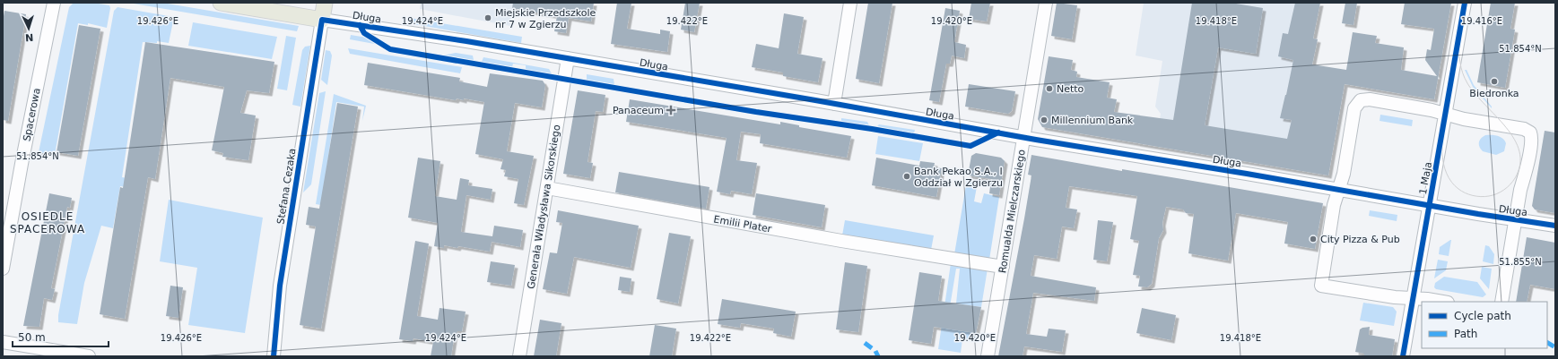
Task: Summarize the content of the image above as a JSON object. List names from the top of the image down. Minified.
{"streets":{"main road":["Długa","Stefana Cezaka"],"street":["Spacerowa","1 Maja","Generała Władysława Sikorskiego","Romualda Mielczarskiego","Emilii Plater"]},"crossings":[["Długa","1 Maja"],["Długa","Stefana Cezaka"],["Długa","Generała Władysława Sikorskiego"],["Długa","Romualda Mielczarskiego"],["Generała Władysława Sikorskiego","Emilii Plater"],["Romualda Mielczarskiego","Emilii Plater"]],"districts":["OSIEDLE SPACEROWA"],"places":{"other":["Miejskie Przedszkole nr 7 w Zgierzu","Biedronka","Netto","Millennium Bank","Bank Pekao S.A., I Oddział w Zgierzu","City Pizza & Pub"],"health":["Panaceum"]},"legend":["Cycle path","Path"],"scale_bar":"50 m","north":"bottom","coordinates":["19.426°E","19.424°E","19.422°E","19.420°E","19.418°E","19.416°E","51.854°N","51.855°N"]}
